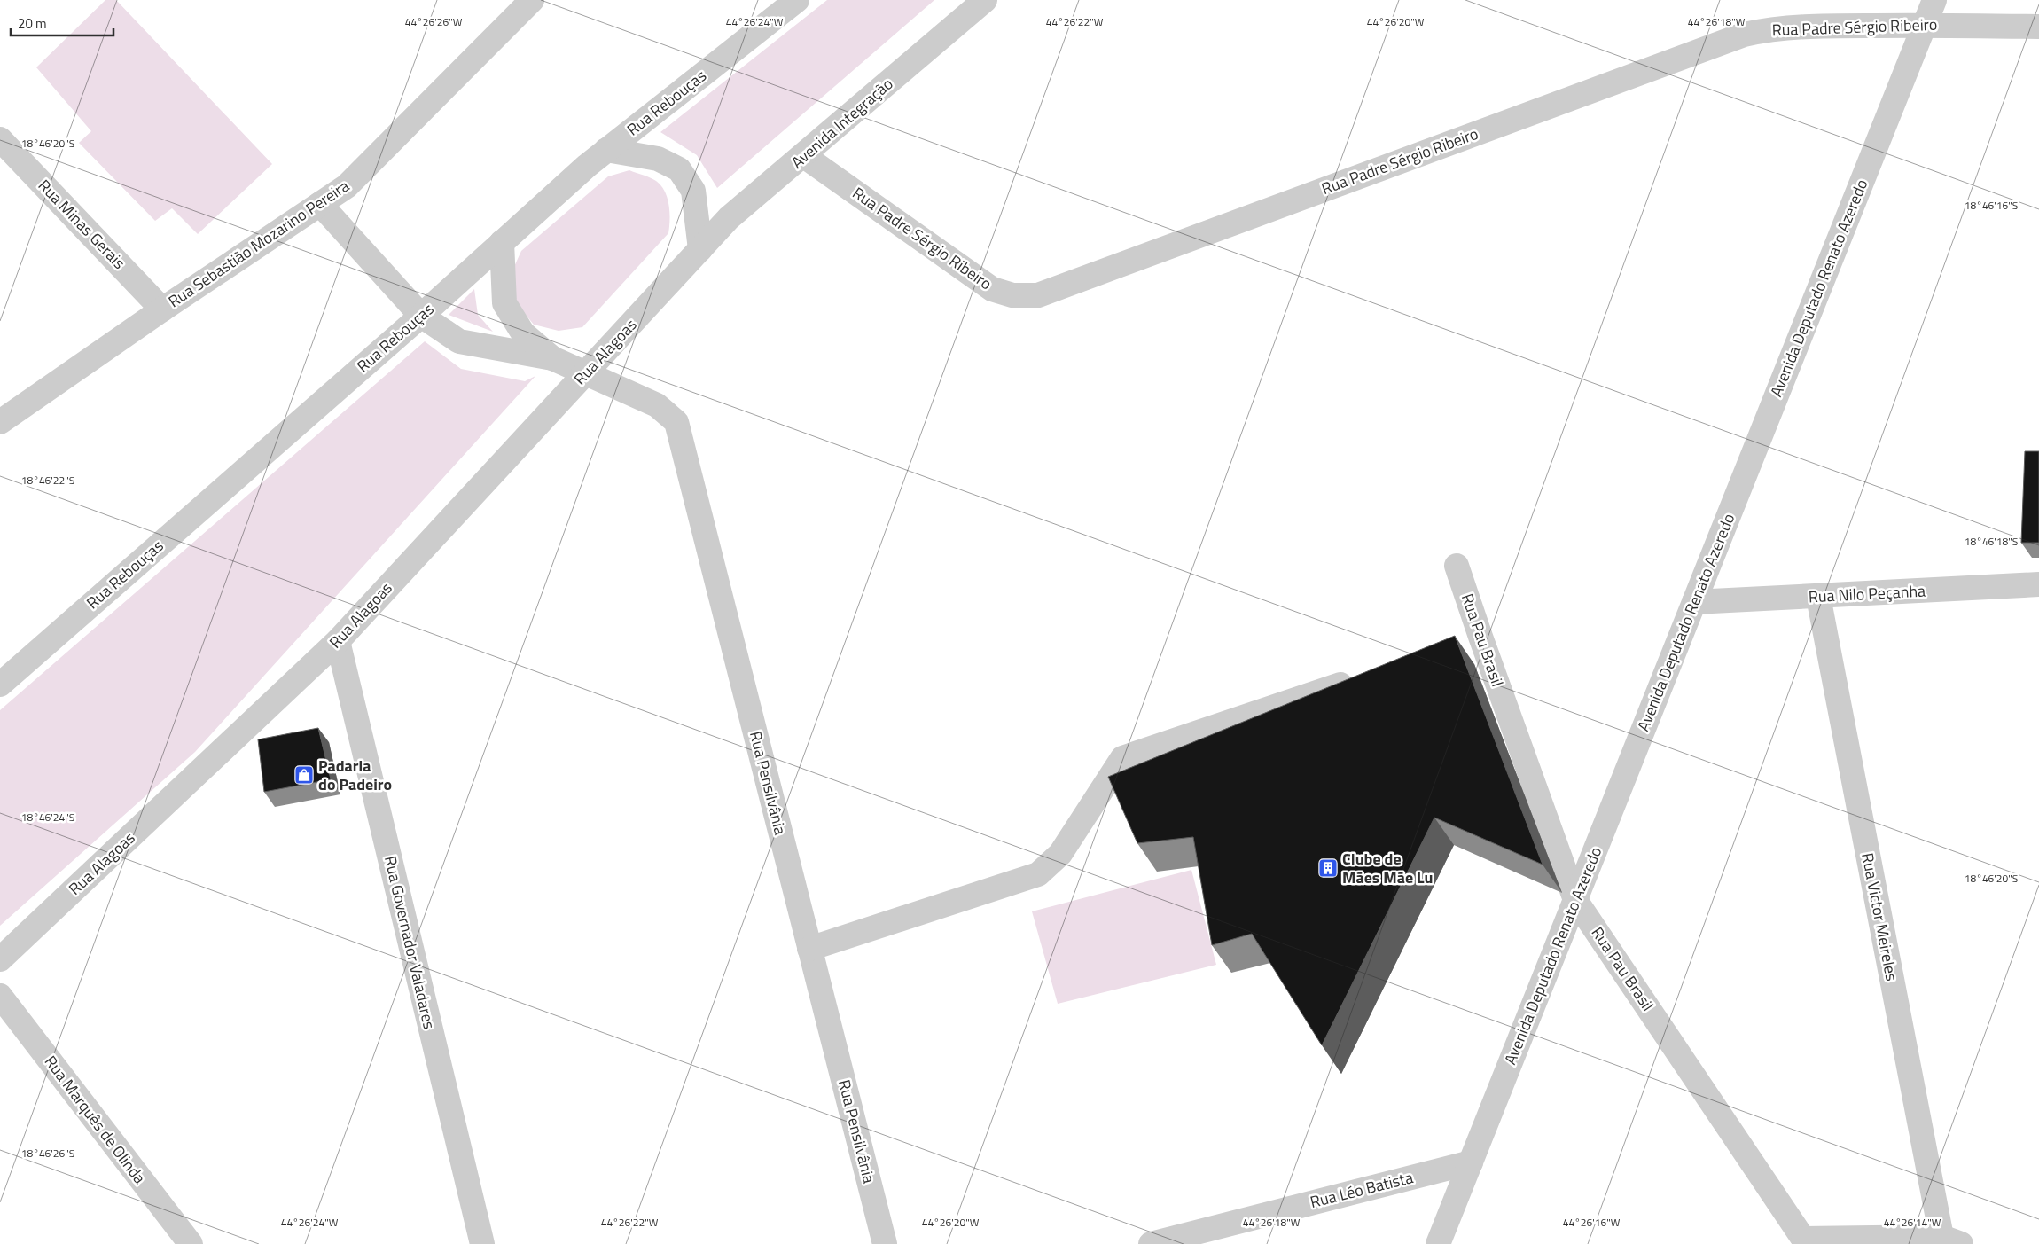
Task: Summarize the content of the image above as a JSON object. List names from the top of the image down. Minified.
{"streets":{"street":["Rua Padre Sérgio Ribeiro","Rua Rebouças","Avenida Integração","Rua Minas Gerais","Rua Sebastião Mozarino Pereira","Avenida Deputado Renato Azeredo","Rua Alagoas","Rua Nilo Peçanha","Rua Pau Brasil","Rua Pensilvânia","Rua Victor Meireles","Rua Governador Valadares","Rua Marquês de Olinda","Rua Léo Batista"]},"crossings":[["Rua Padre Sérgio Ribeiro","Avenida Integração"],["Rua Padre Sérgio Ribeiro","Avenida Deputado Renato Azeredo"],["Avenida Integração","Rua Alagoas"],["Rua Minas Gerais","Rua Sebastião Mozarino Pereira"],["Avenida Deputado Renato Azeredo","Rua Nilo Peçanha"],["Avenida Deputado Renato Azeredo","Rua Pau Brasil"],["Avenida Deputado Renato Azeredo","Rua Léo Batista"],["Rua Alagoas","Rua Pensilvânia"],["Rua Alagoas","Rua Governador Valadares"],["Rua Nilo Peçanha","Rua Victor Meireles"]],"places":{"shop":["Padaria do Padeiro"],"building":["Clube de Mães Mãe Lu"]},"scale_bar":"20 m","coordinates":["44°26'22\"W","44°26'20\"W","44°26'26\"W","44°26'24\"W","44°26'18\"W","18°46'20\"S","18°46'16\"S","18°46'22\"S","18°46'18\"S","18°46'24\"S","18°46'26\"S","44°26'16\"W","44°26'14\"W"]}
